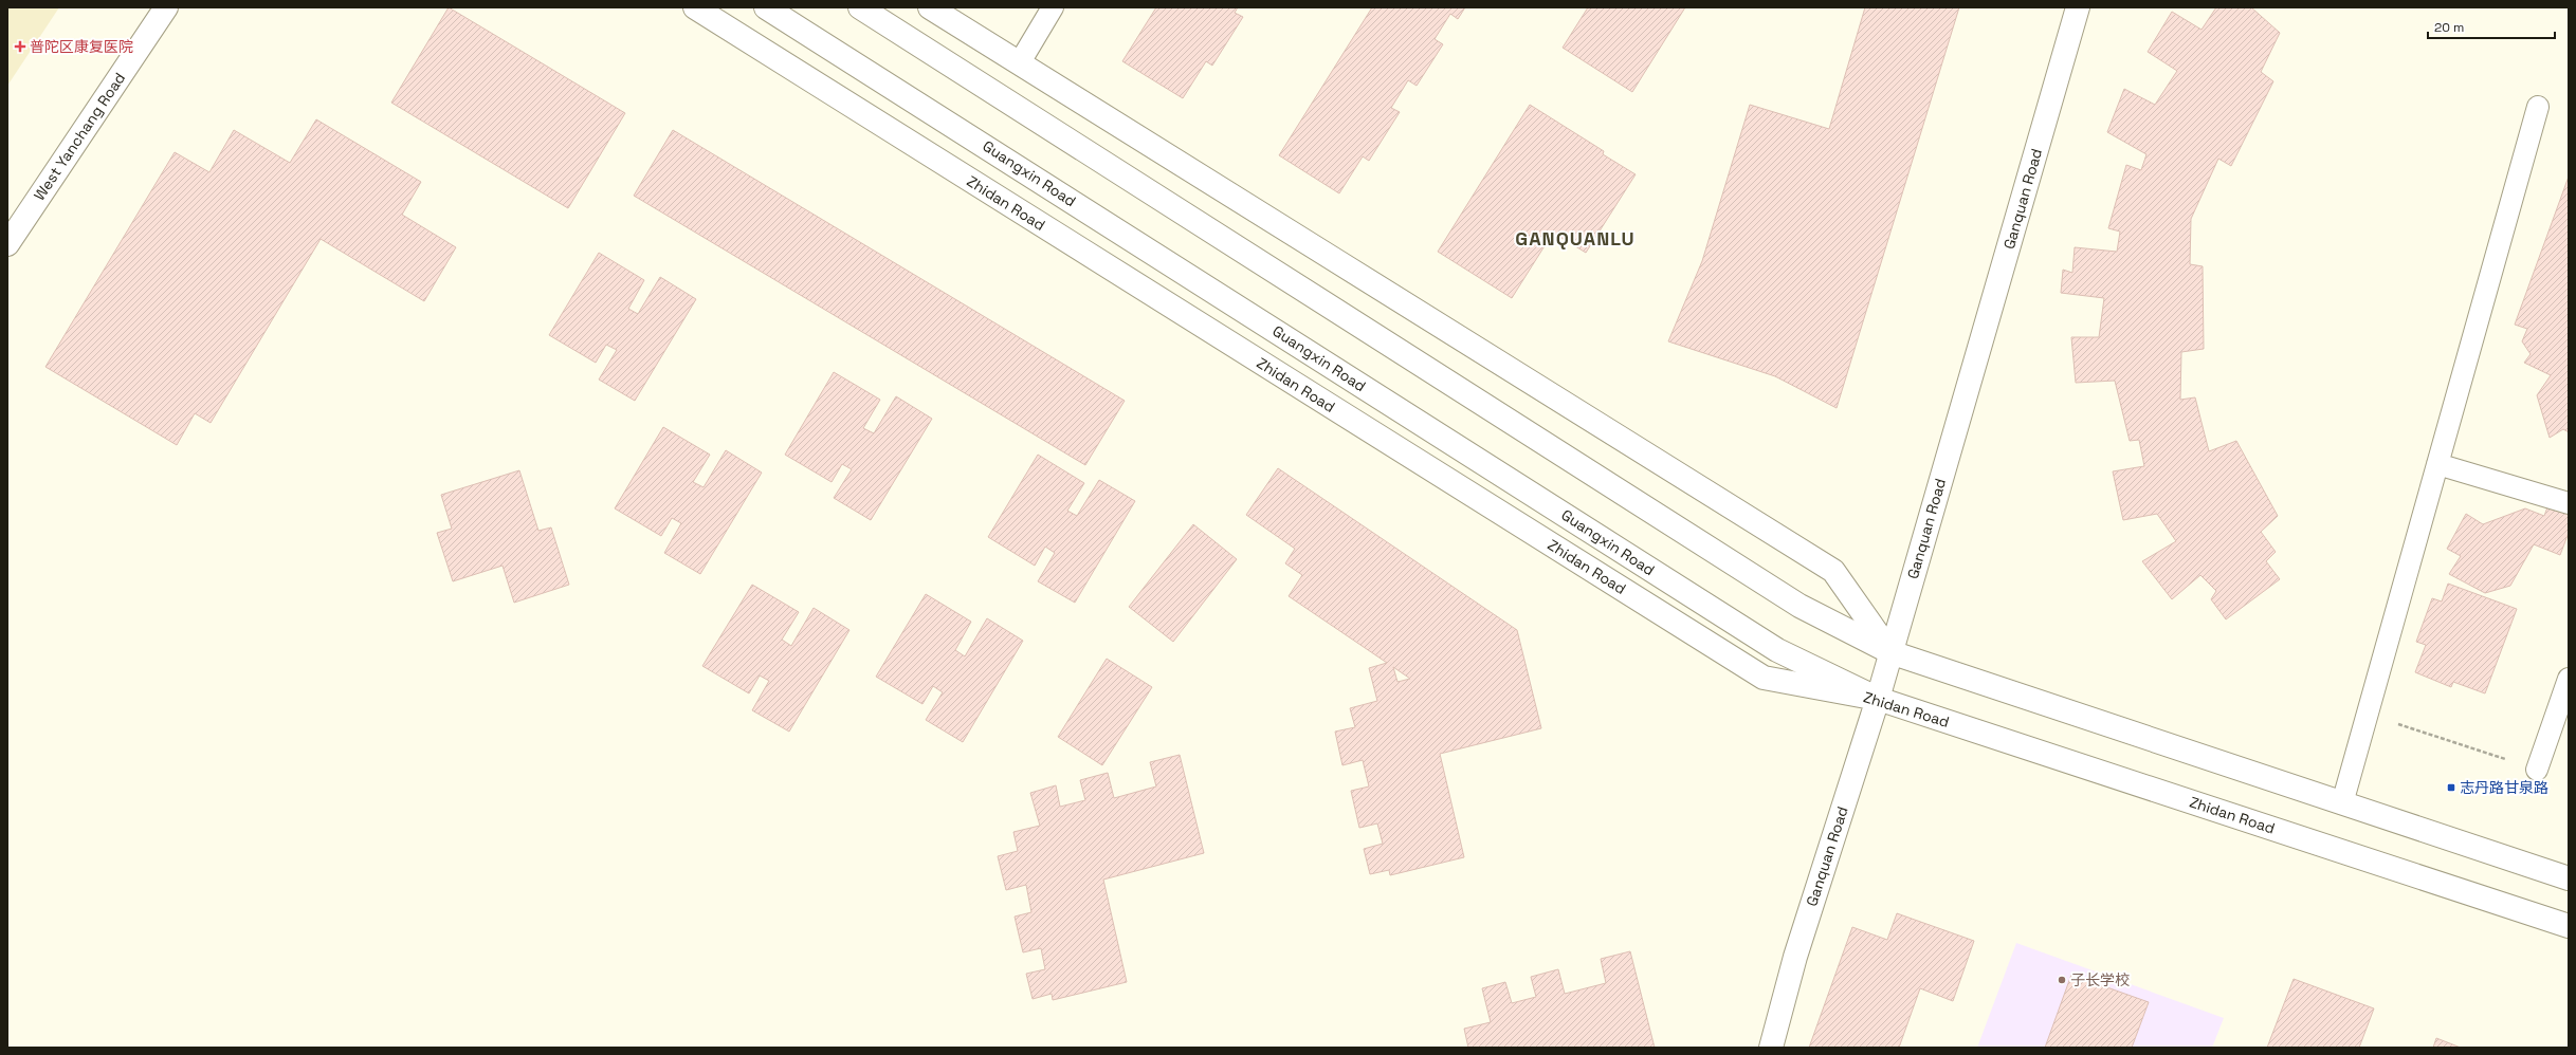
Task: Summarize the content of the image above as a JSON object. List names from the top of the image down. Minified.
{"streets":{"main road":["West Yanchang Road","Guangxin Road","Ganquan Road","Zhidan Road"]},"crossings":[["Guangxin Road","Ganquan Road"],["Guangxin Road","Zhidan Road"],["Ganquan Road","Zhidan Road"]],"districts":["GANQUANLU"],"places":{"health":["普陀区康复医院"],"transit":["志丹路甘泉路"],"other":["子长学校"]},"scale_bar":"20 m"}
